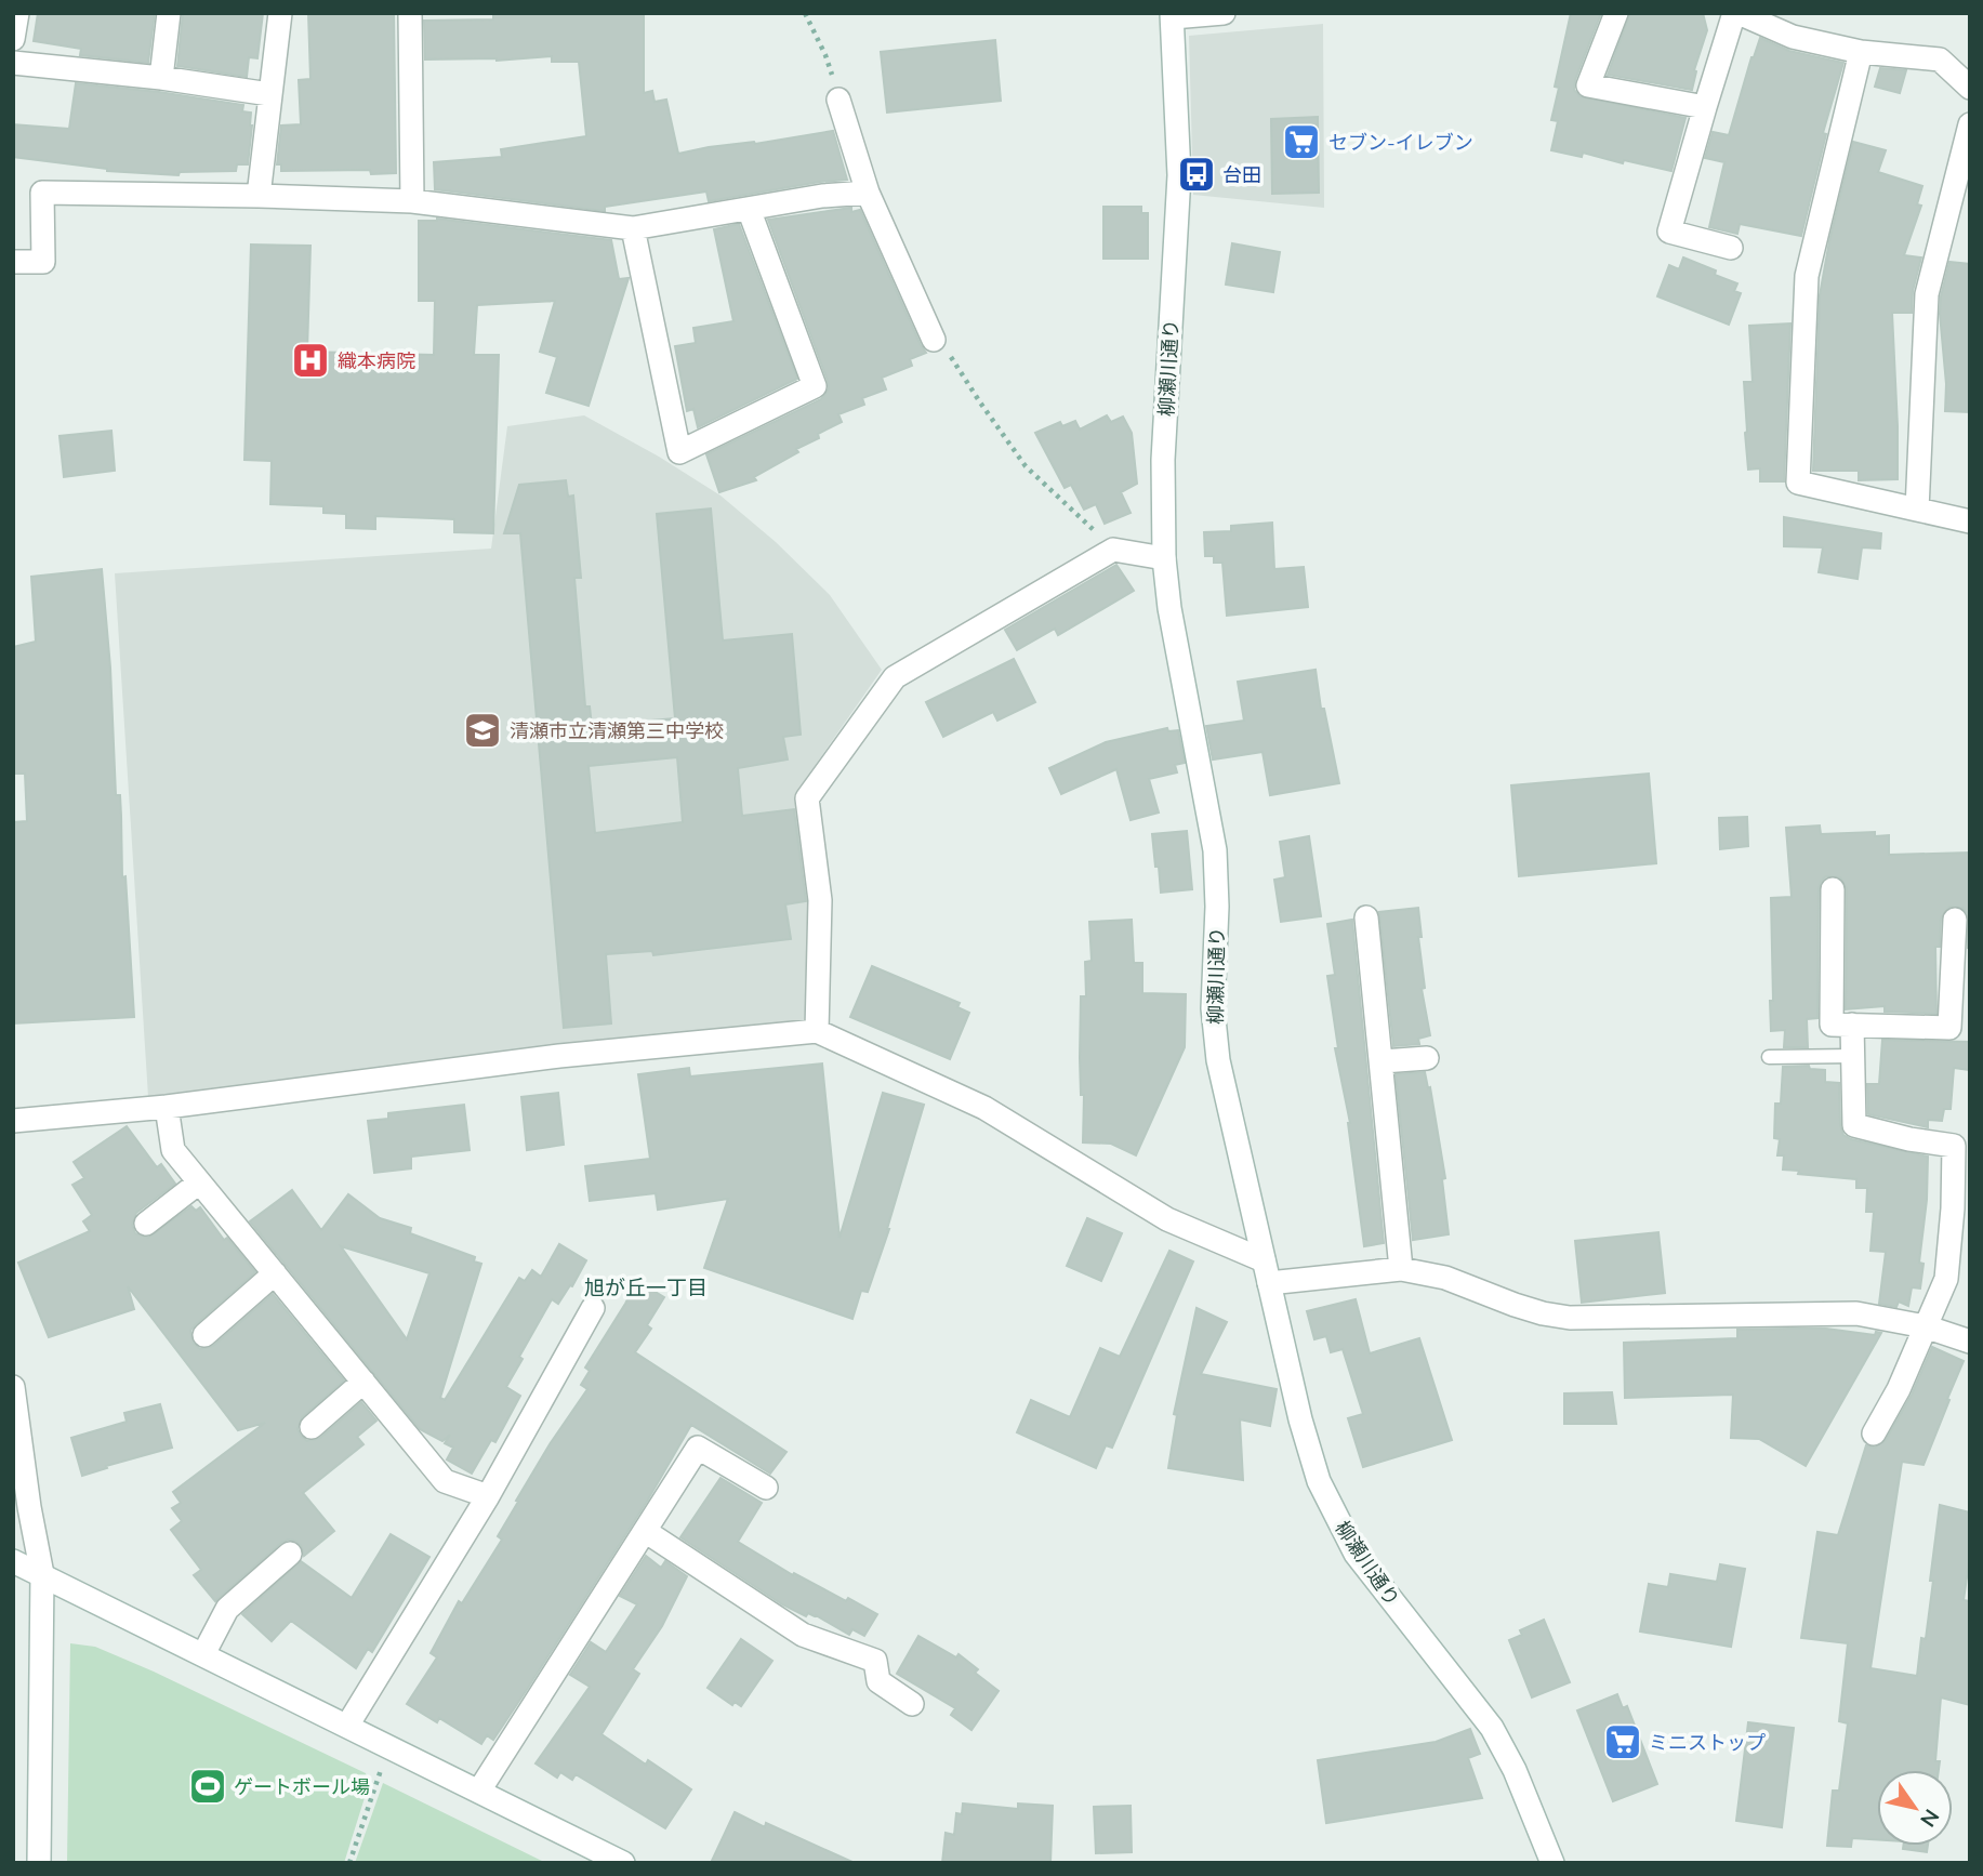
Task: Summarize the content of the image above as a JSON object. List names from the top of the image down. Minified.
{"streets":{"street":["柳瀬川通り"]},"districts":["旭が丘一丁目"],"places":{"supermarket":["セブン-イレブン","ミニストップ"],"bus stop":["台田"],"hospital":["織本病院"],"school or university":["清瀬市立清瀬第三中学校"],"sports":["ゲートボール場"]},"north":"bottom right"}
